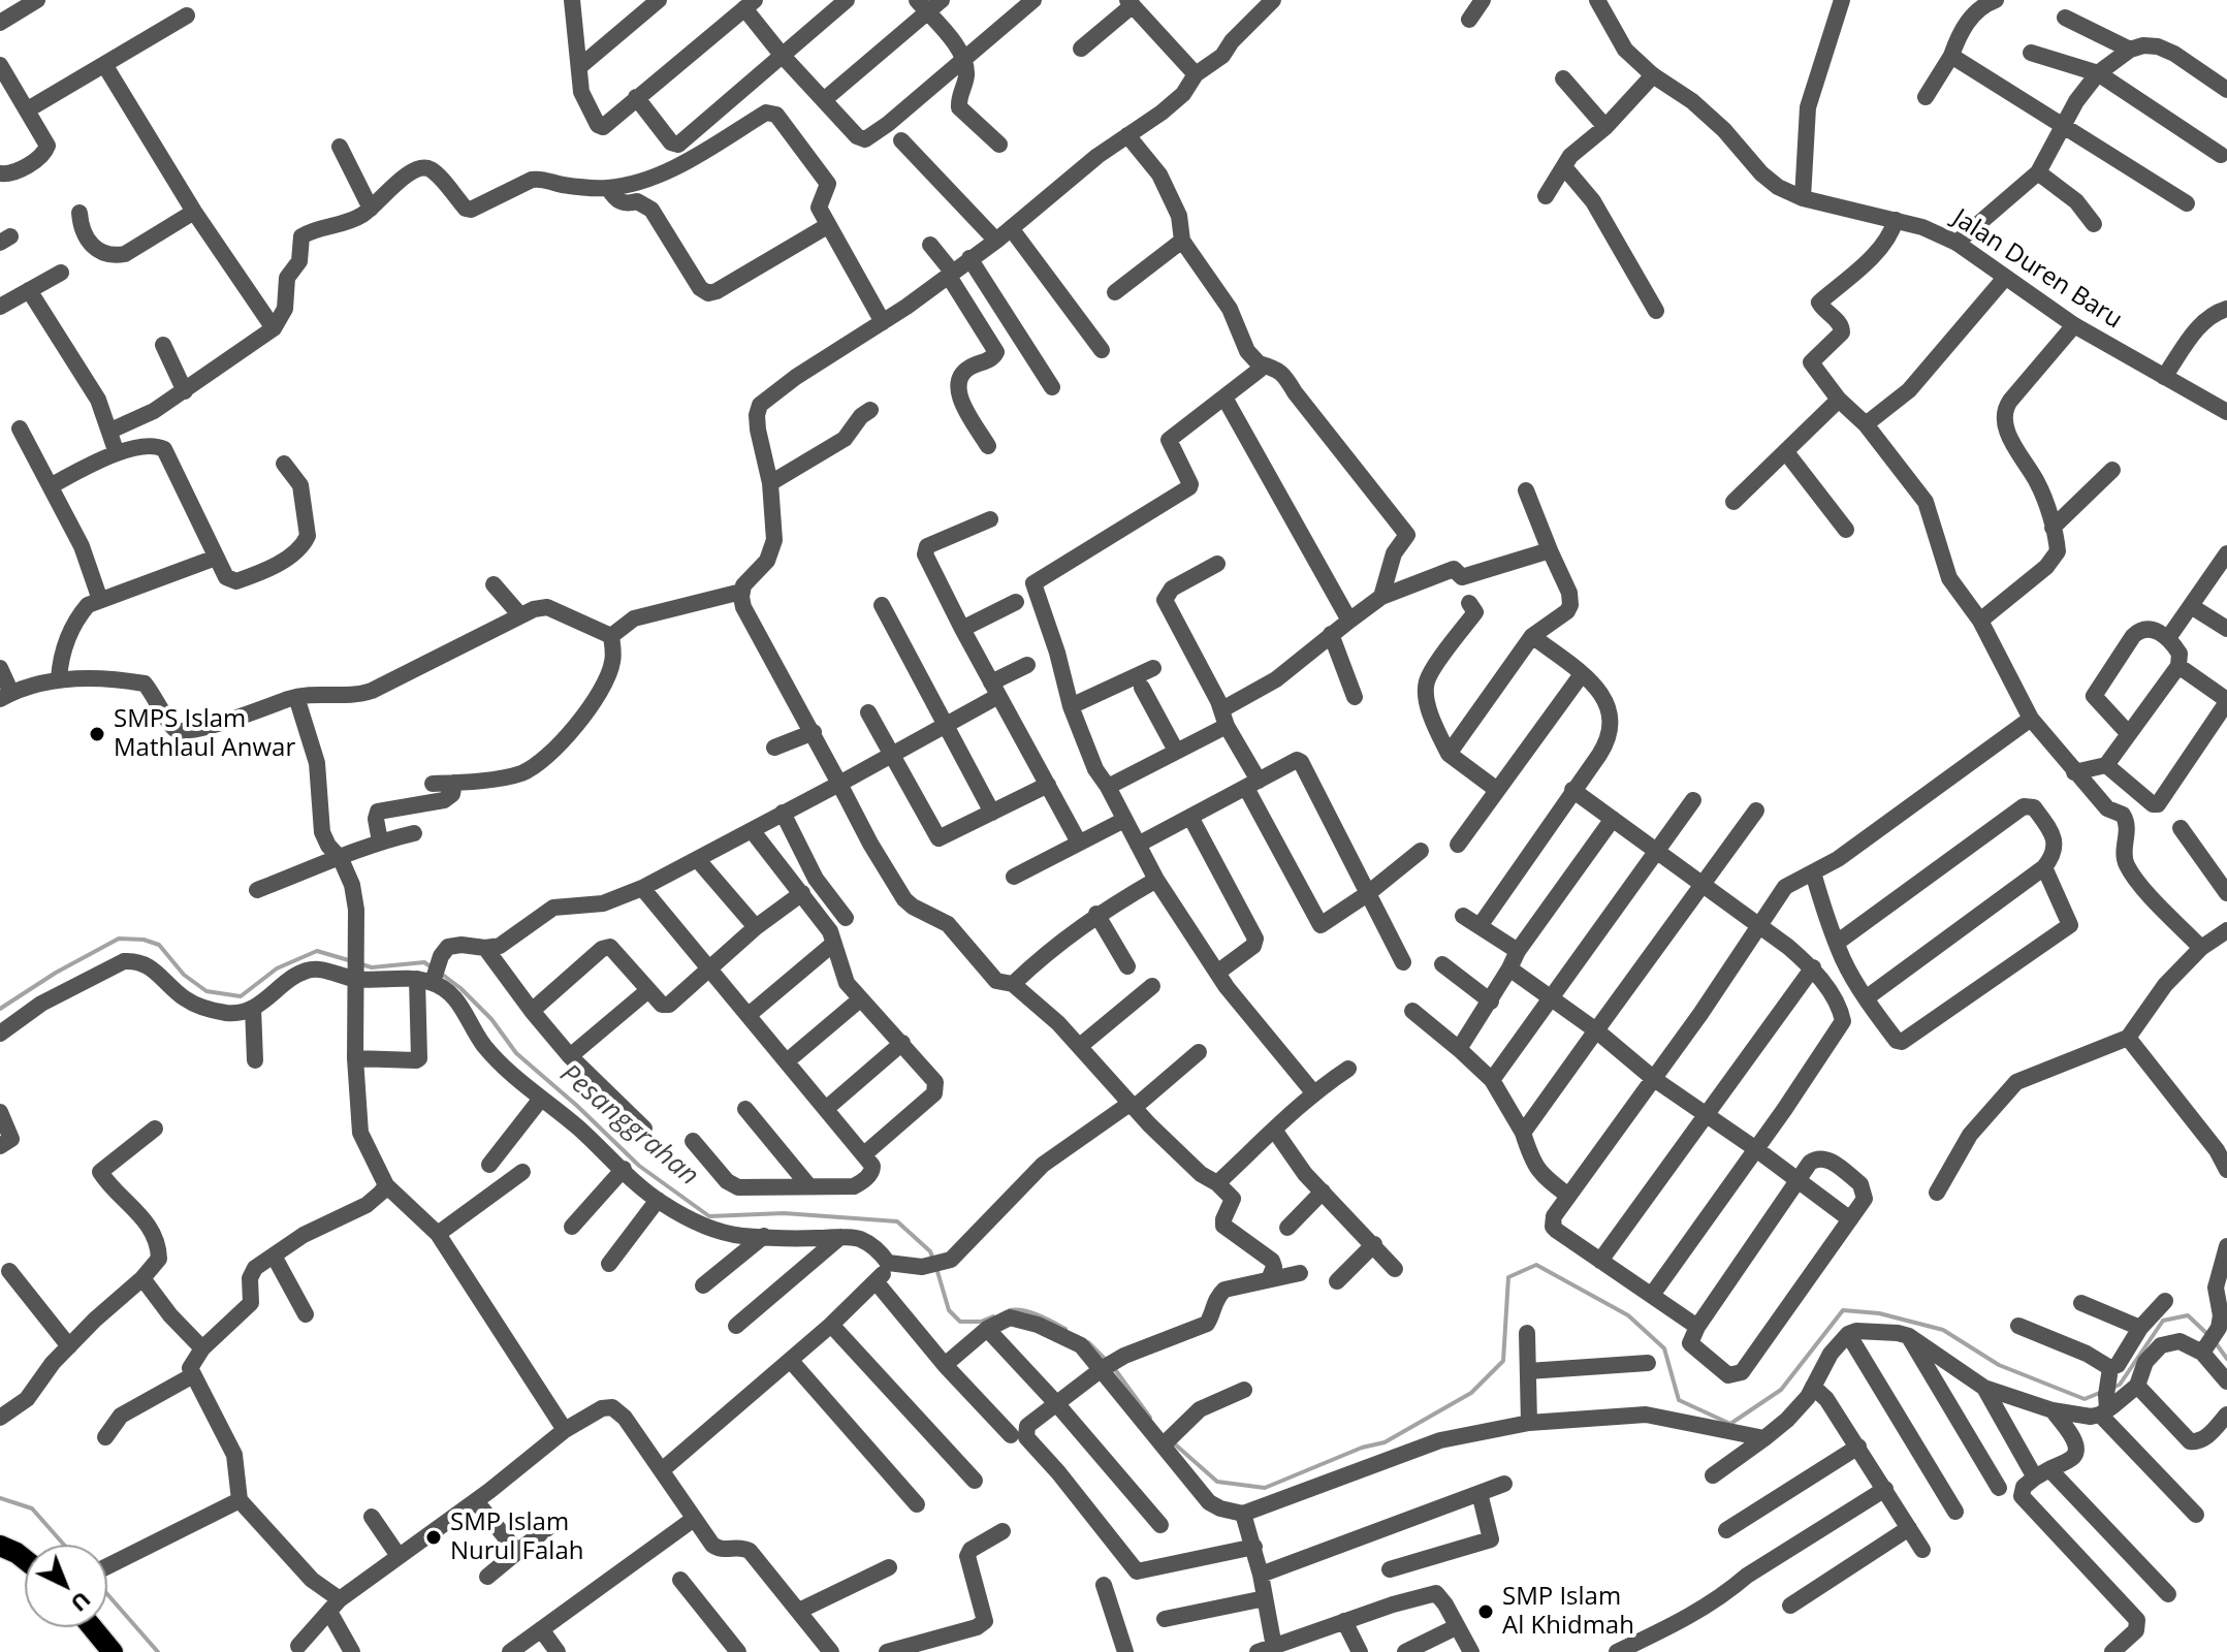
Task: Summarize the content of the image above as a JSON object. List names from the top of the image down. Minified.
{"streets":{"street":["Jalan Duren Baru"]},"water":["Pesanggrahan"],"places":["SMPS Islam Mathlaul Anwar","SMP Islam Nurul Falah","SMP Islam Al Khidmah"],"north":"bottom right"}
